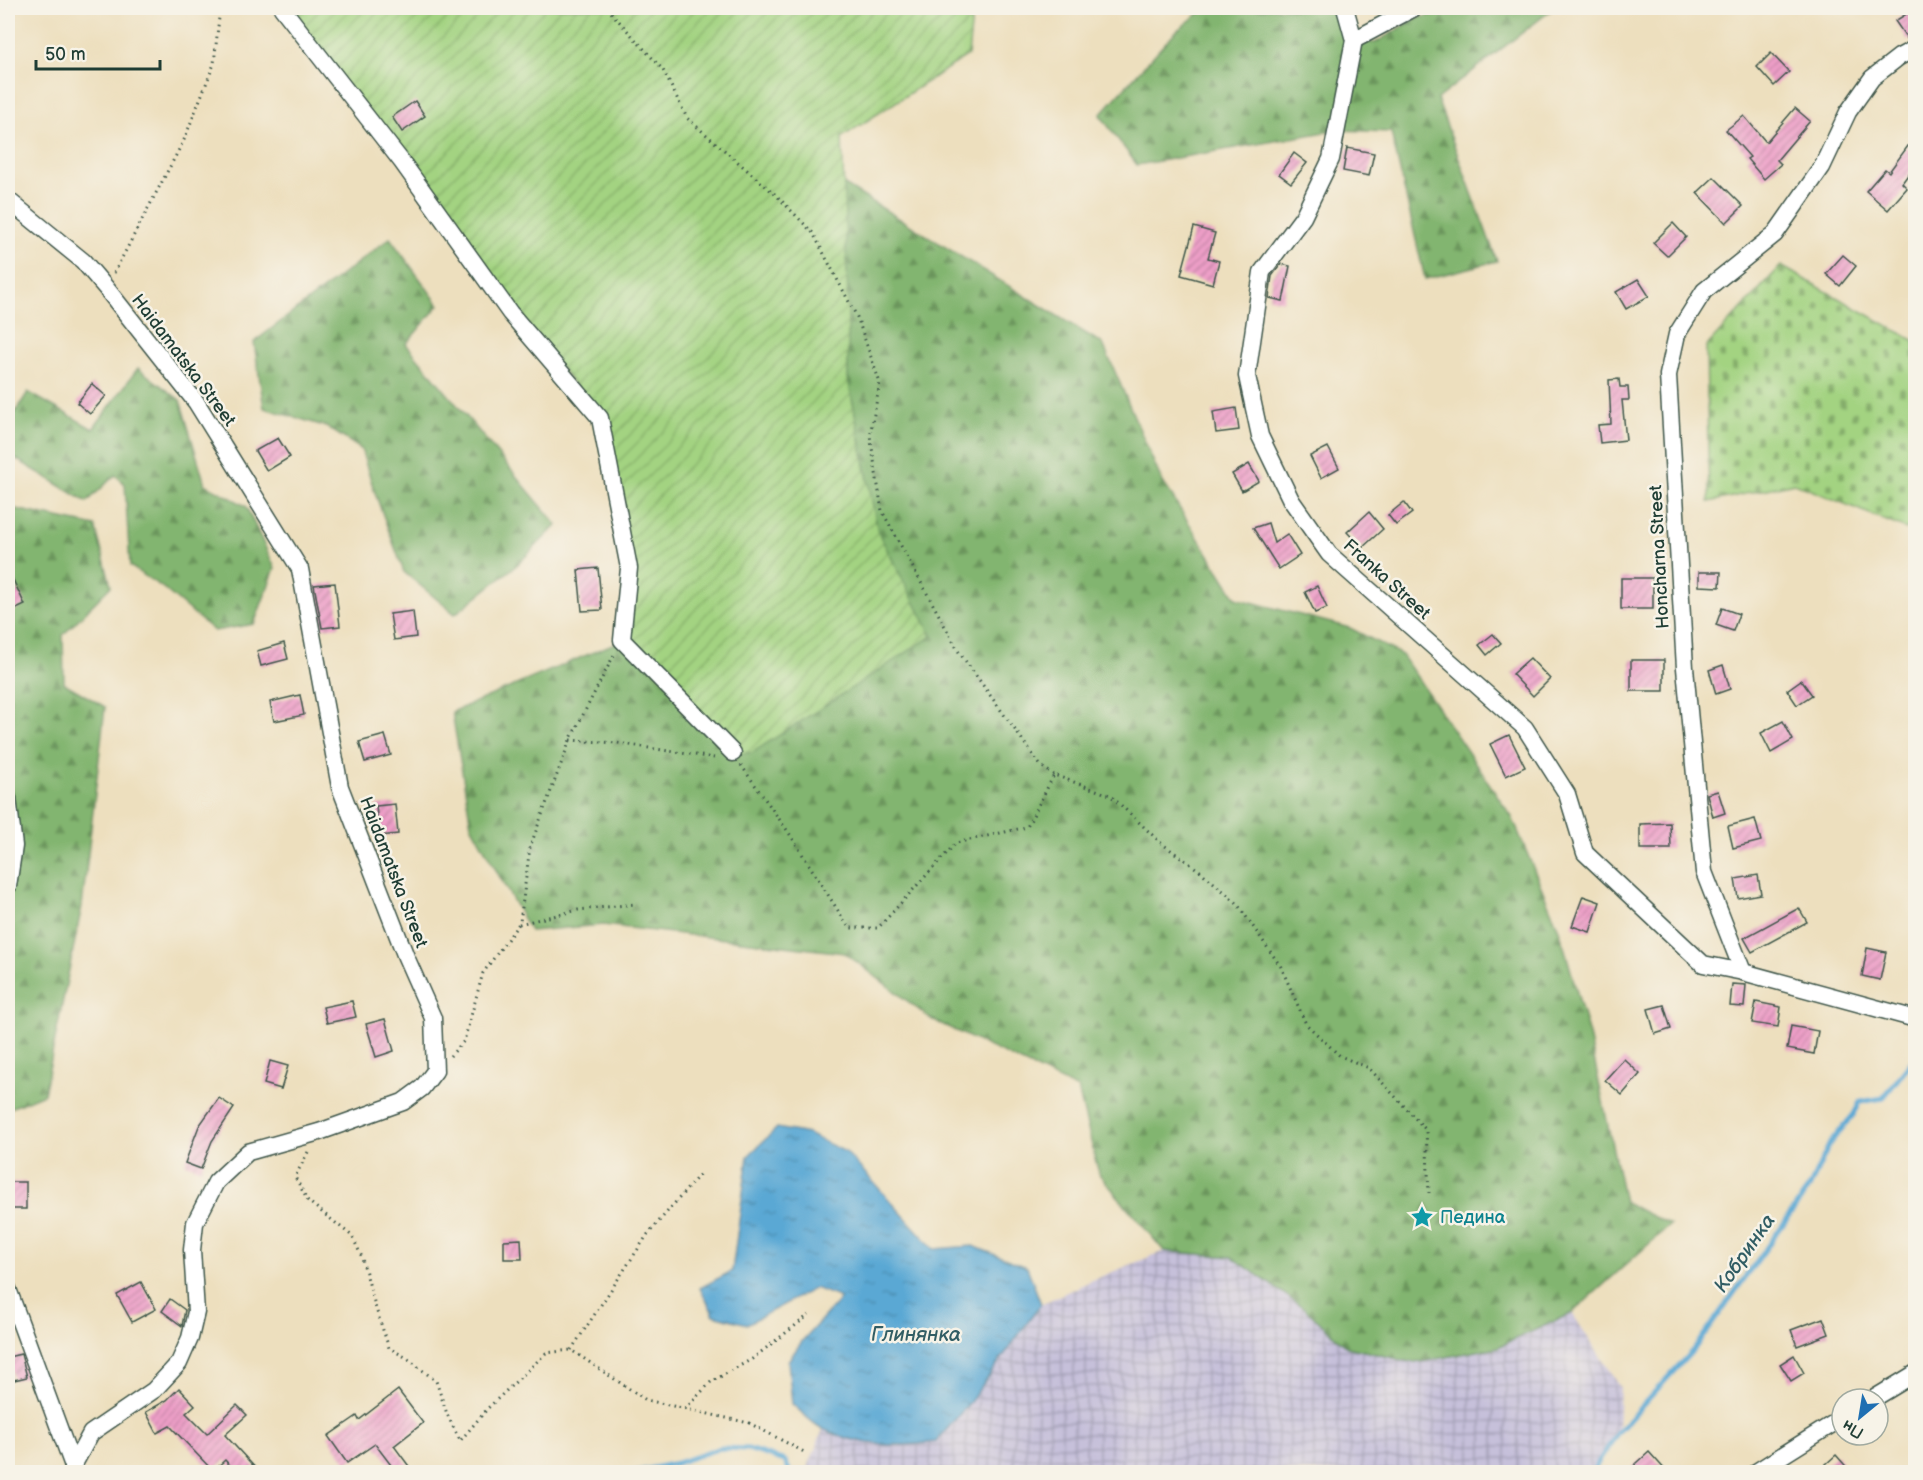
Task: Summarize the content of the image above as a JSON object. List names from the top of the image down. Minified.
{"streets":{"street":["Haidamatska Street","Honcharna Street","Franka Street"]},"crossings":[["Honcharna Street","Franka Street"]],"water":["Кобринка","Глинянка"],"places":{"place":["Педина"]},"scale_bar":"50 m","north":"bottom left"}
